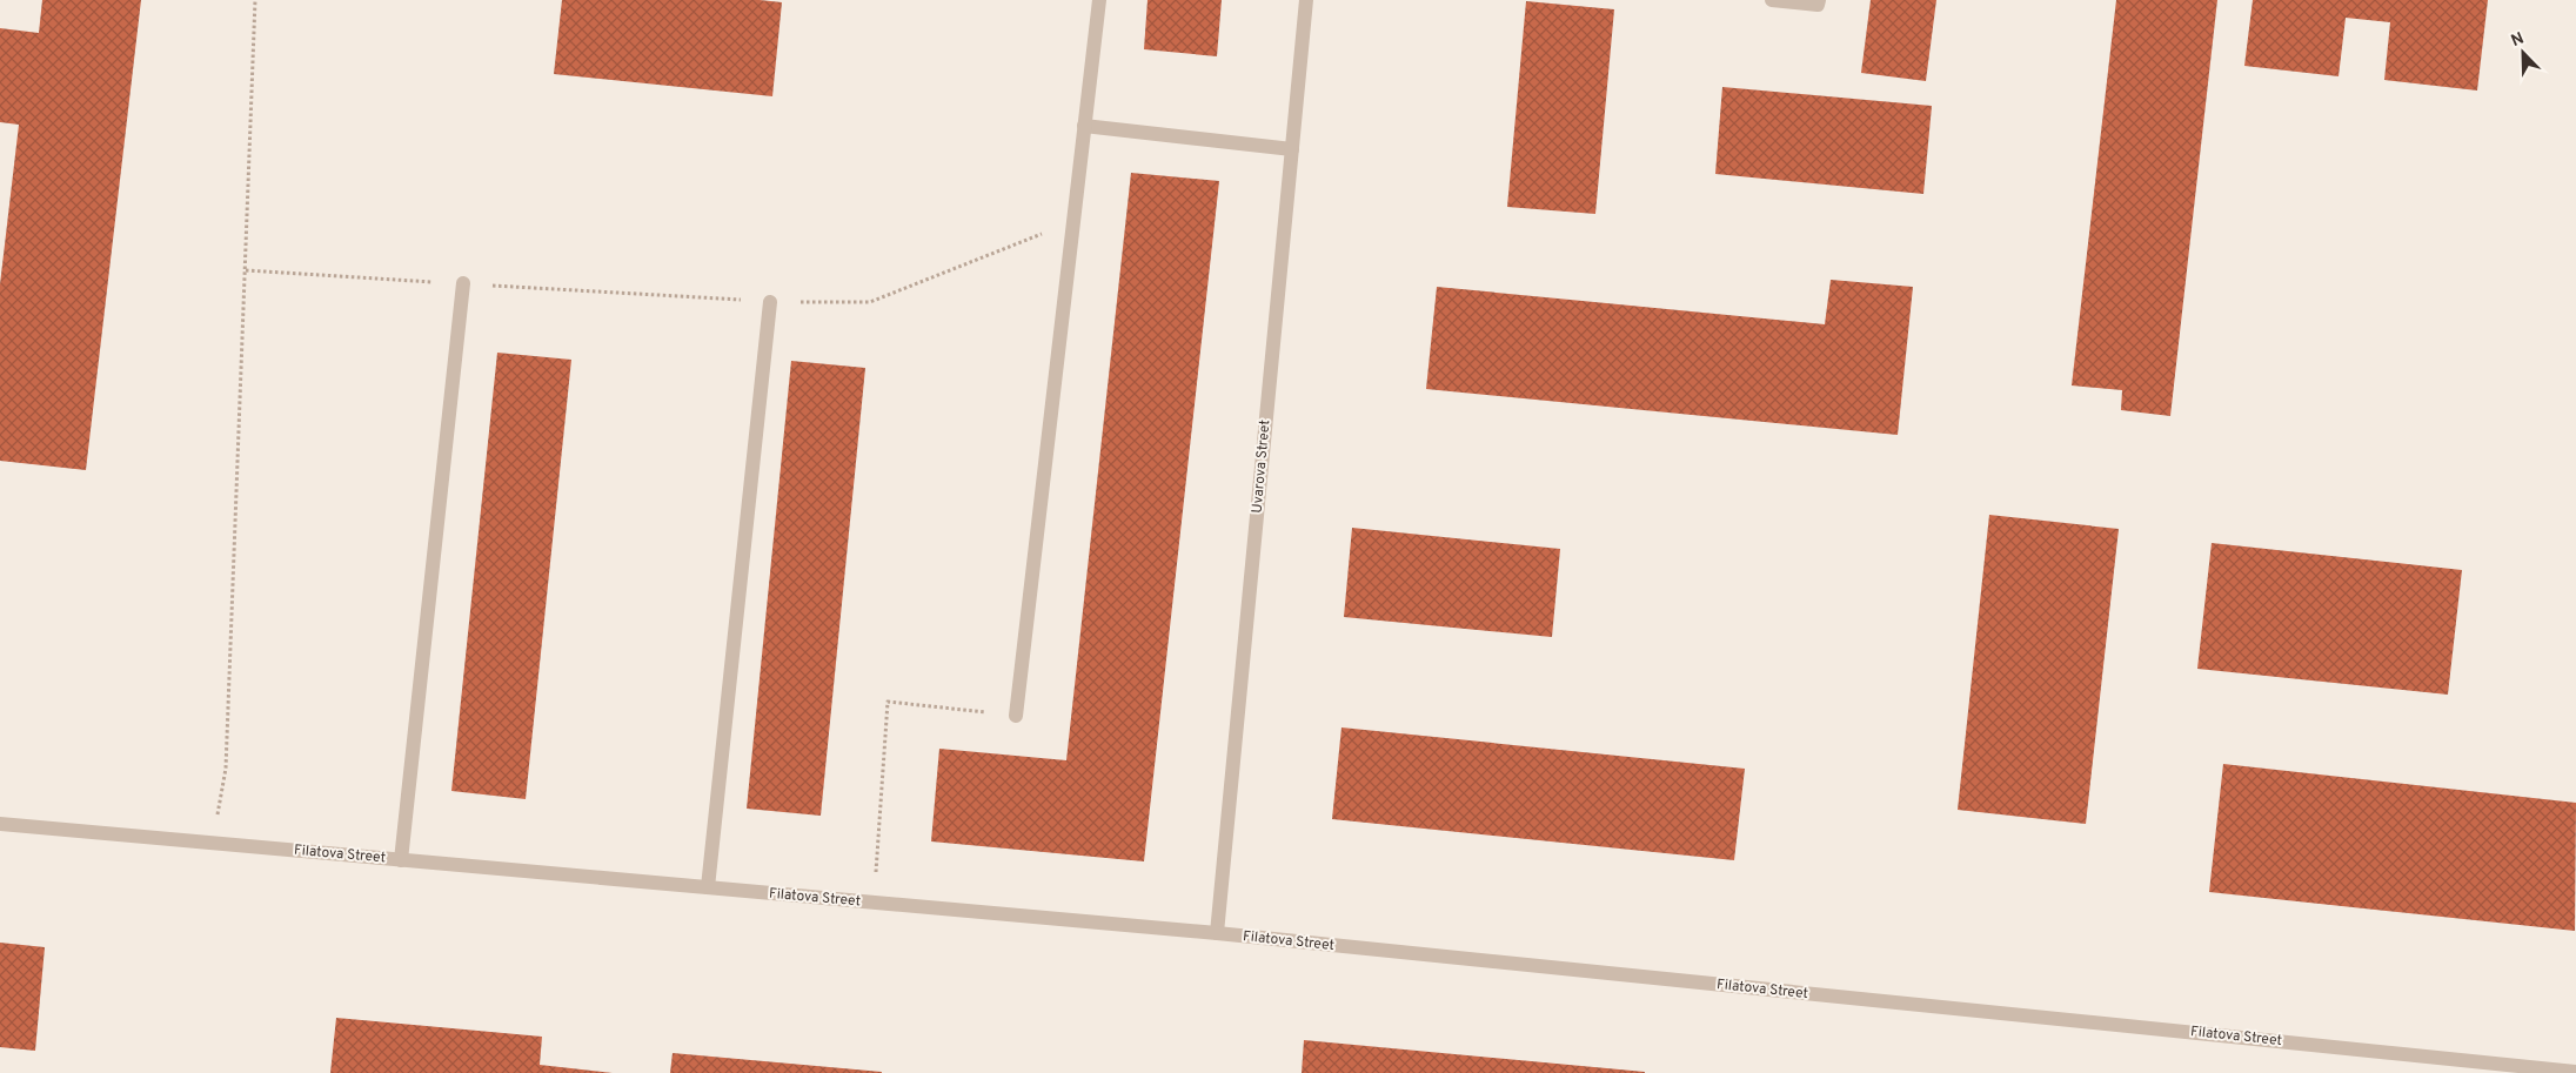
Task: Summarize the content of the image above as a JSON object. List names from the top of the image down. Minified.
{"streets":{"street":["Uvarova Street","Filatova Street"]},"crossings":[["Uvarova Street","Filatova Street"]],"north":"top left"}
